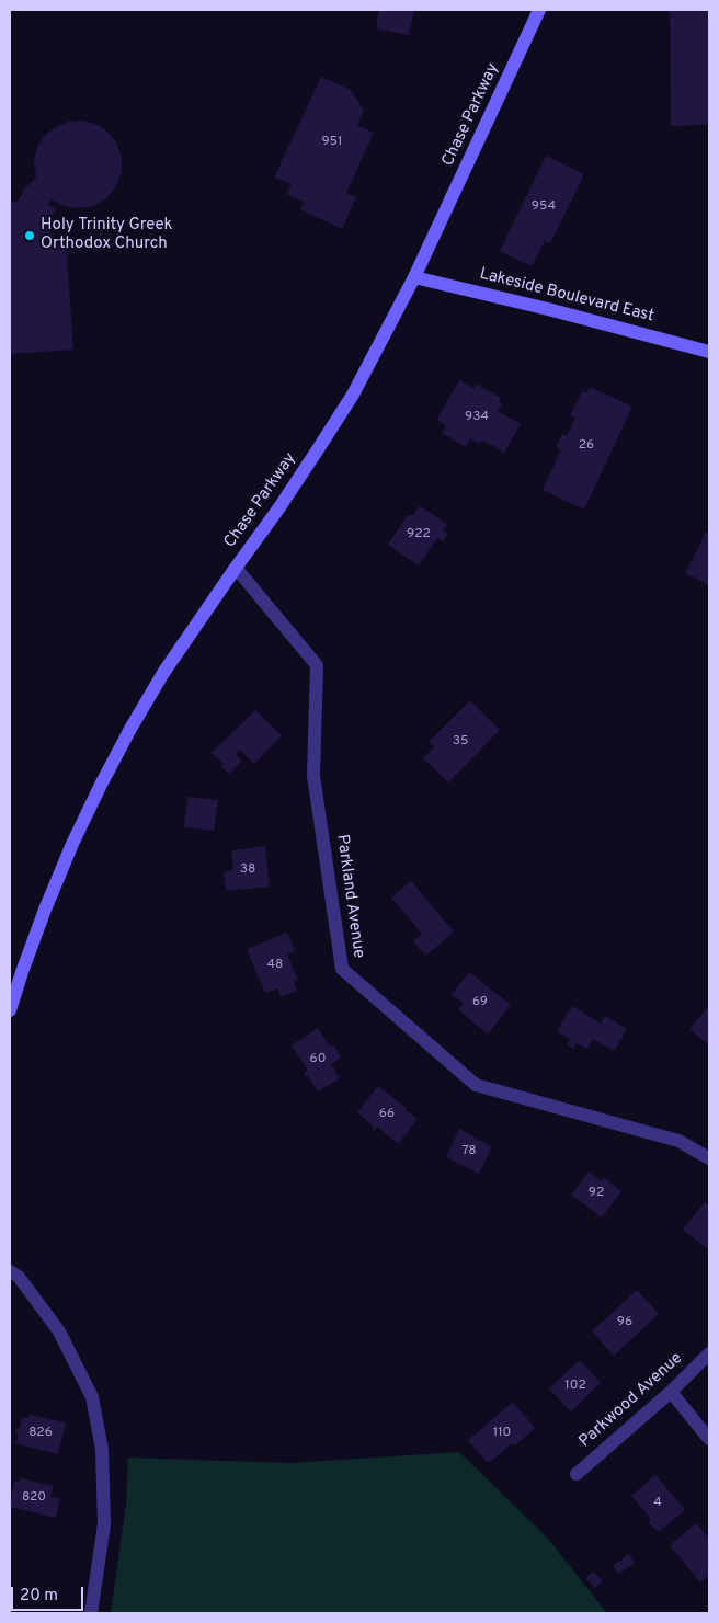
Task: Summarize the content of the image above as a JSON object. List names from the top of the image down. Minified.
{"streets":{"main road":["Chase Parkway","Lakeside Boulevard East"],"street":["Parkland Avenue","Parkwood Avenue"]},"crossings":[["Chase Parkway","Lakeside Boulevard East"],["Chase Parkway","Parkland Avenue"]],"places":["Holy Trinity Greek Orthodox Church"],"house_numbers":["951","954","934","26","922","35","38","48","69","60","66","78","92","96","102","826","110","820","4"],"scale_bar":"20 m"}
